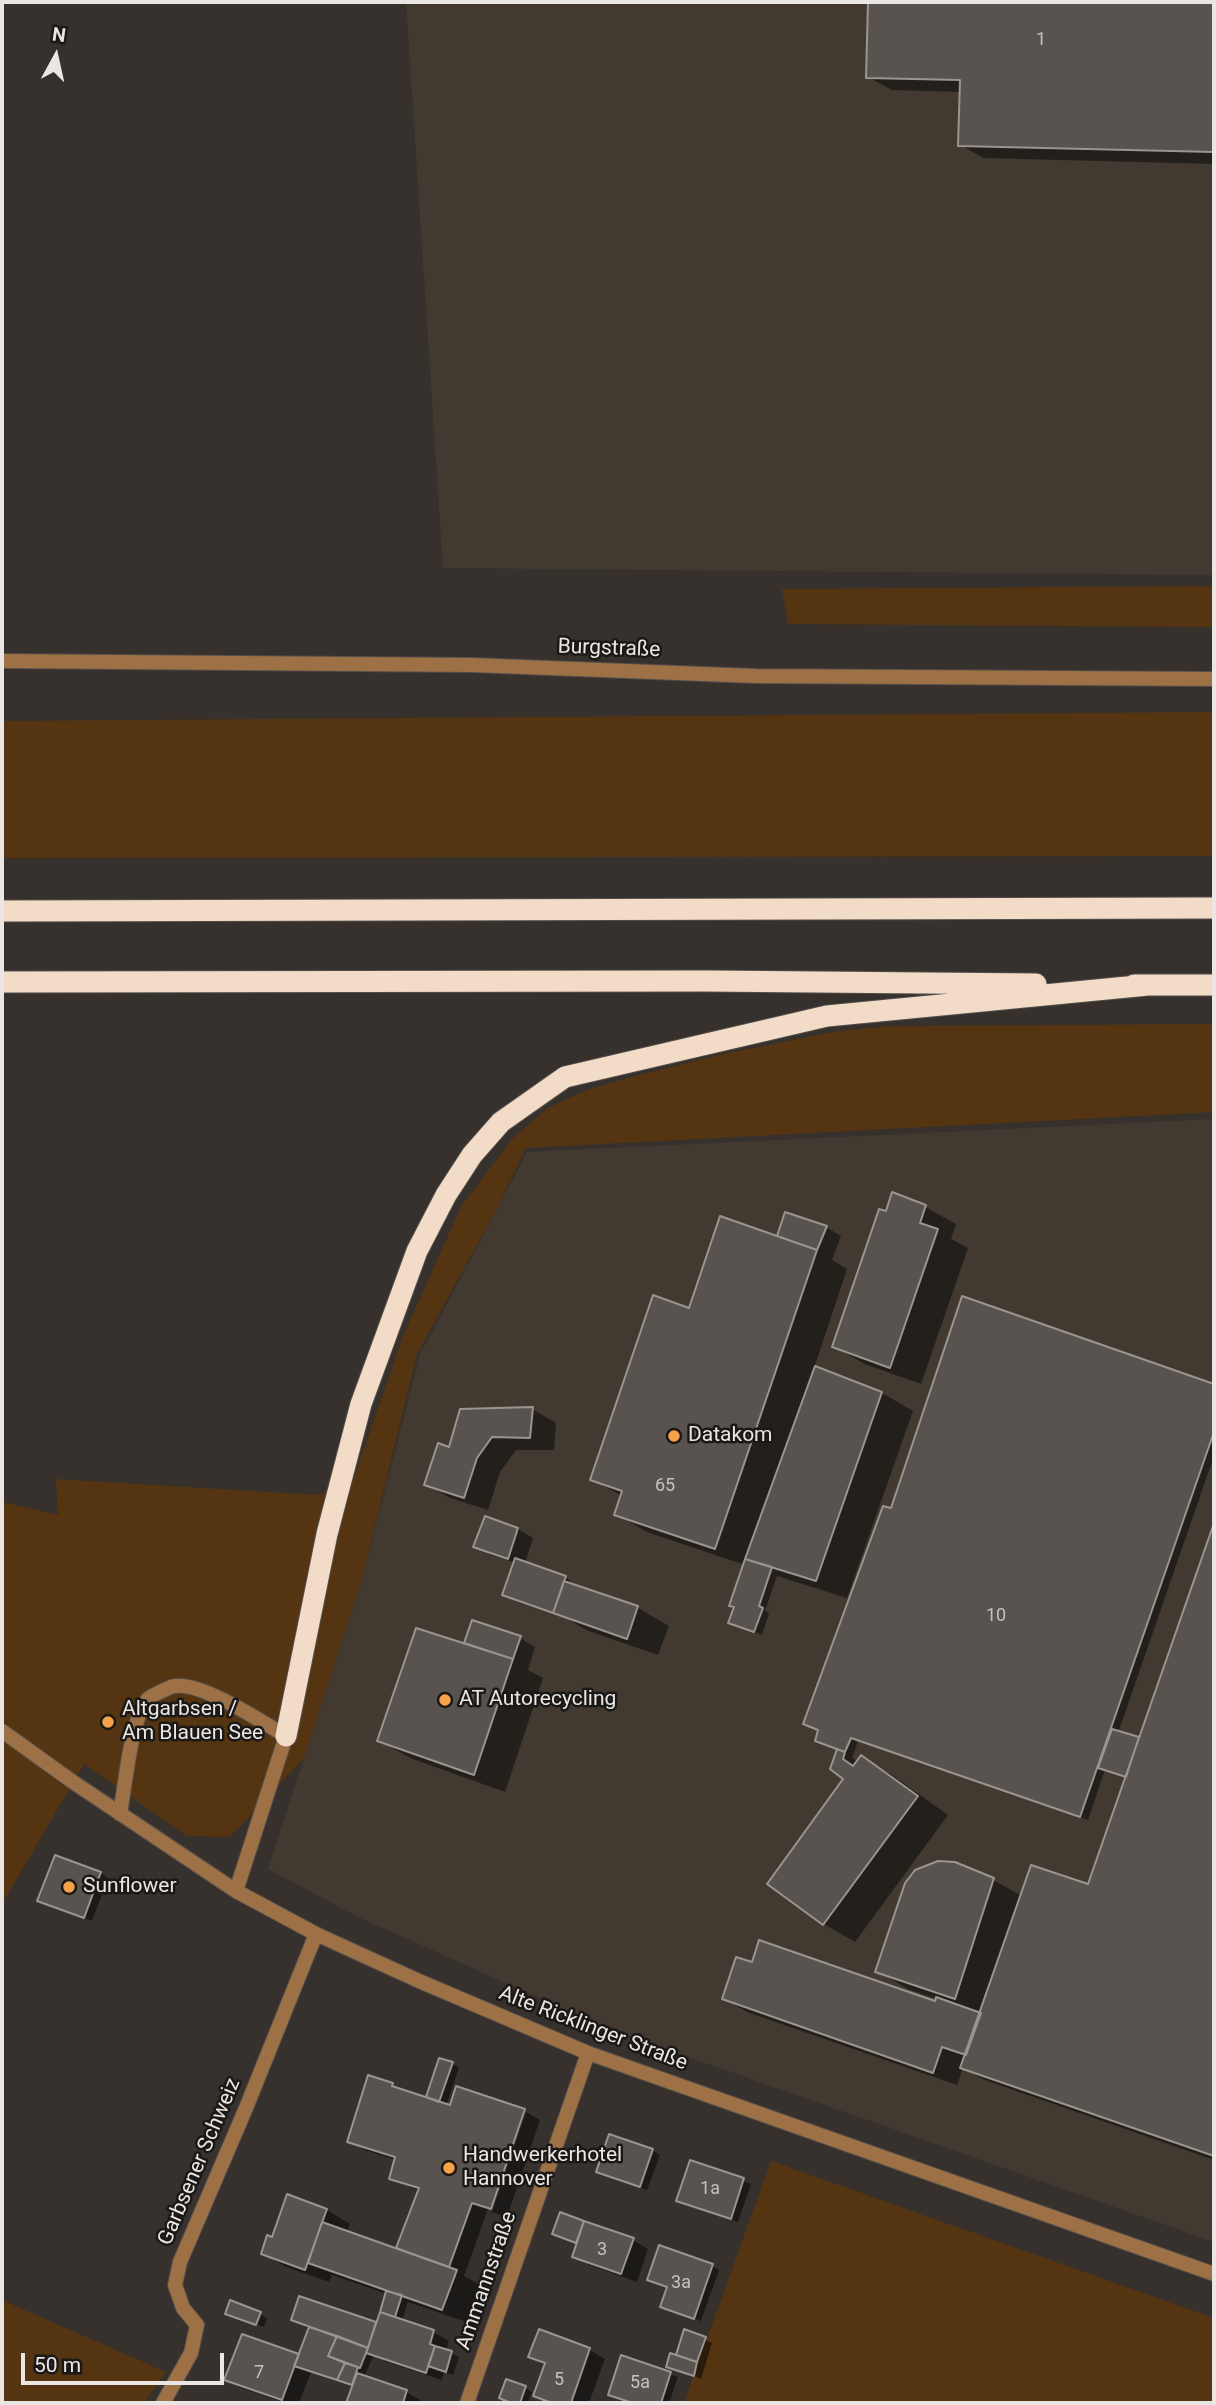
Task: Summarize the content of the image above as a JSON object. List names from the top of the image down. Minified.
{"streets":{"street":["Burgstraße","Alte Ricklinger Straße","Garbsener Schweiz","Ammannstraße"]},"crossings":[["Alte Ricklinger Straße","Garbsener Schweiz"],["Alte Ricklinger Straße","Ammannstraße"]],"places":["Datakom","AT Autorecycling","Altgarbsen / Am Blauen See","Sunflower","Handwerkerhotel Hannover"],"house_numbers":["1","65","10","1a","3","3a","7","5","5a"],"scale_bar":"50 m","north":"top"}
